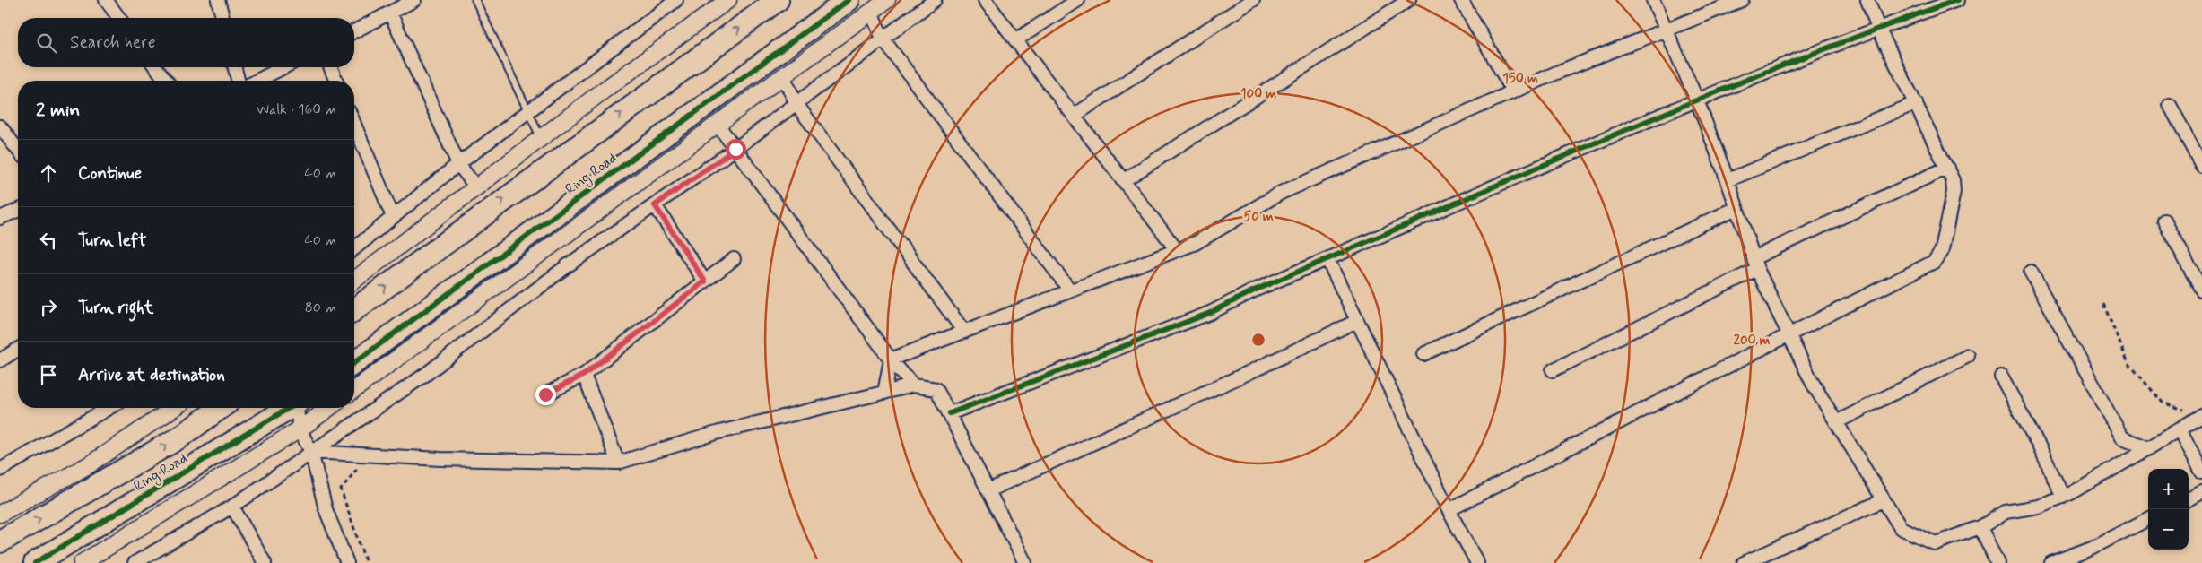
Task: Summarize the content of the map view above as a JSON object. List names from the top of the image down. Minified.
{"streets":{"highway":["Ring Road"]},"page":{"search":"Search here","heading":["2 min","Walk · 160 m"],"list":[["Continue","40 m"],["Turn left","40 m"],["Turn right","80 m"],"Arrive at destination"],"map_buttons":["+","−"]},"rings":["150 m","100 m","50 m","200 m"]}
